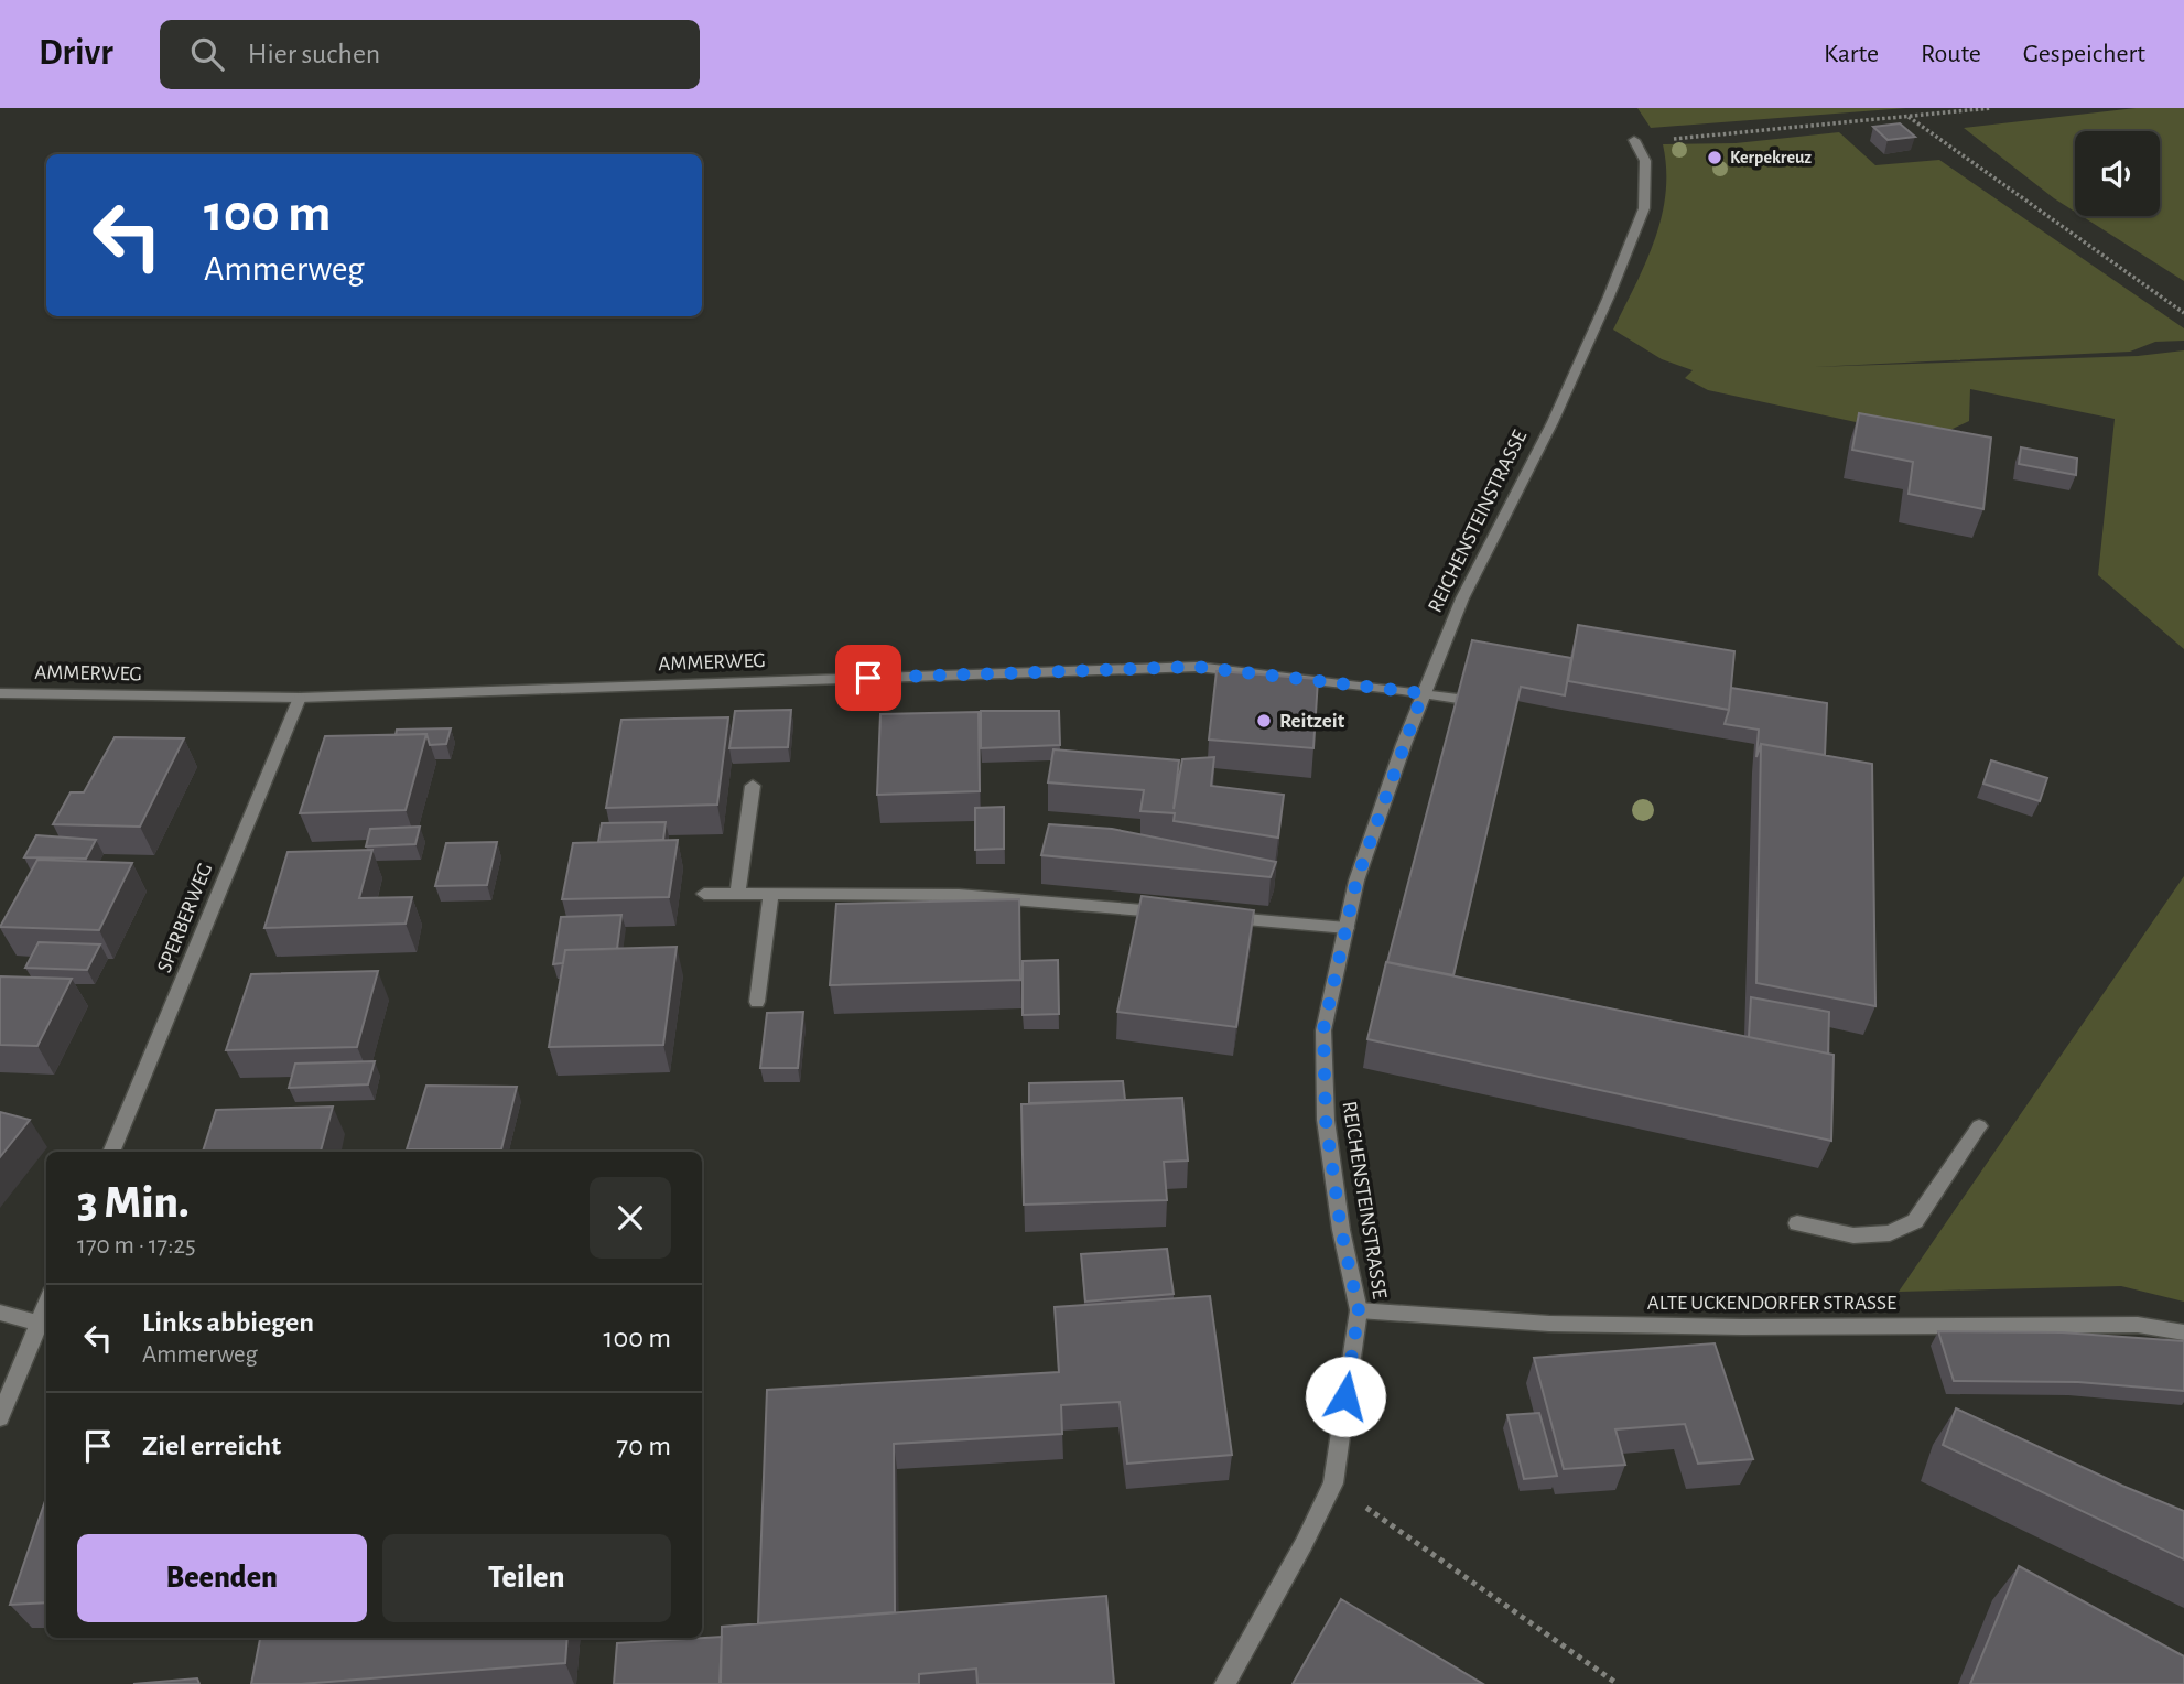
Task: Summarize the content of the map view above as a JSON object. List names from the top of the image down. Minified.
{"streets":{"street":["REICHENSTEINSTRASSE","AMMERWEG","SPERBERWEG","ALTE UCKENDORFER STRASSE"]},"crossings":[["REICHENSTEINSTRASSE","AMMERWEG"],["REICHENSTEINSTRASSE","ALTE UCKENDORFER STRASSE"],["AMMERWEG","SPERBERWEG"]],"places":["Kerpekreuz","Reitzeit"],"page":{"header":"Drivr","search":"Hier suchen","nav":["Karte","Route","Gespeichert"],"turn":["100 m","Ammerweg"],"heading":["3 Min.","170 m · 17:25"],"list":[{"name":"Links abbiegen","note":"Ammerweg","value":"100 m"},{"name":"Ziel erreicht","value":"70 m"}],"buttons":["Beenden","Teilen"]}}
